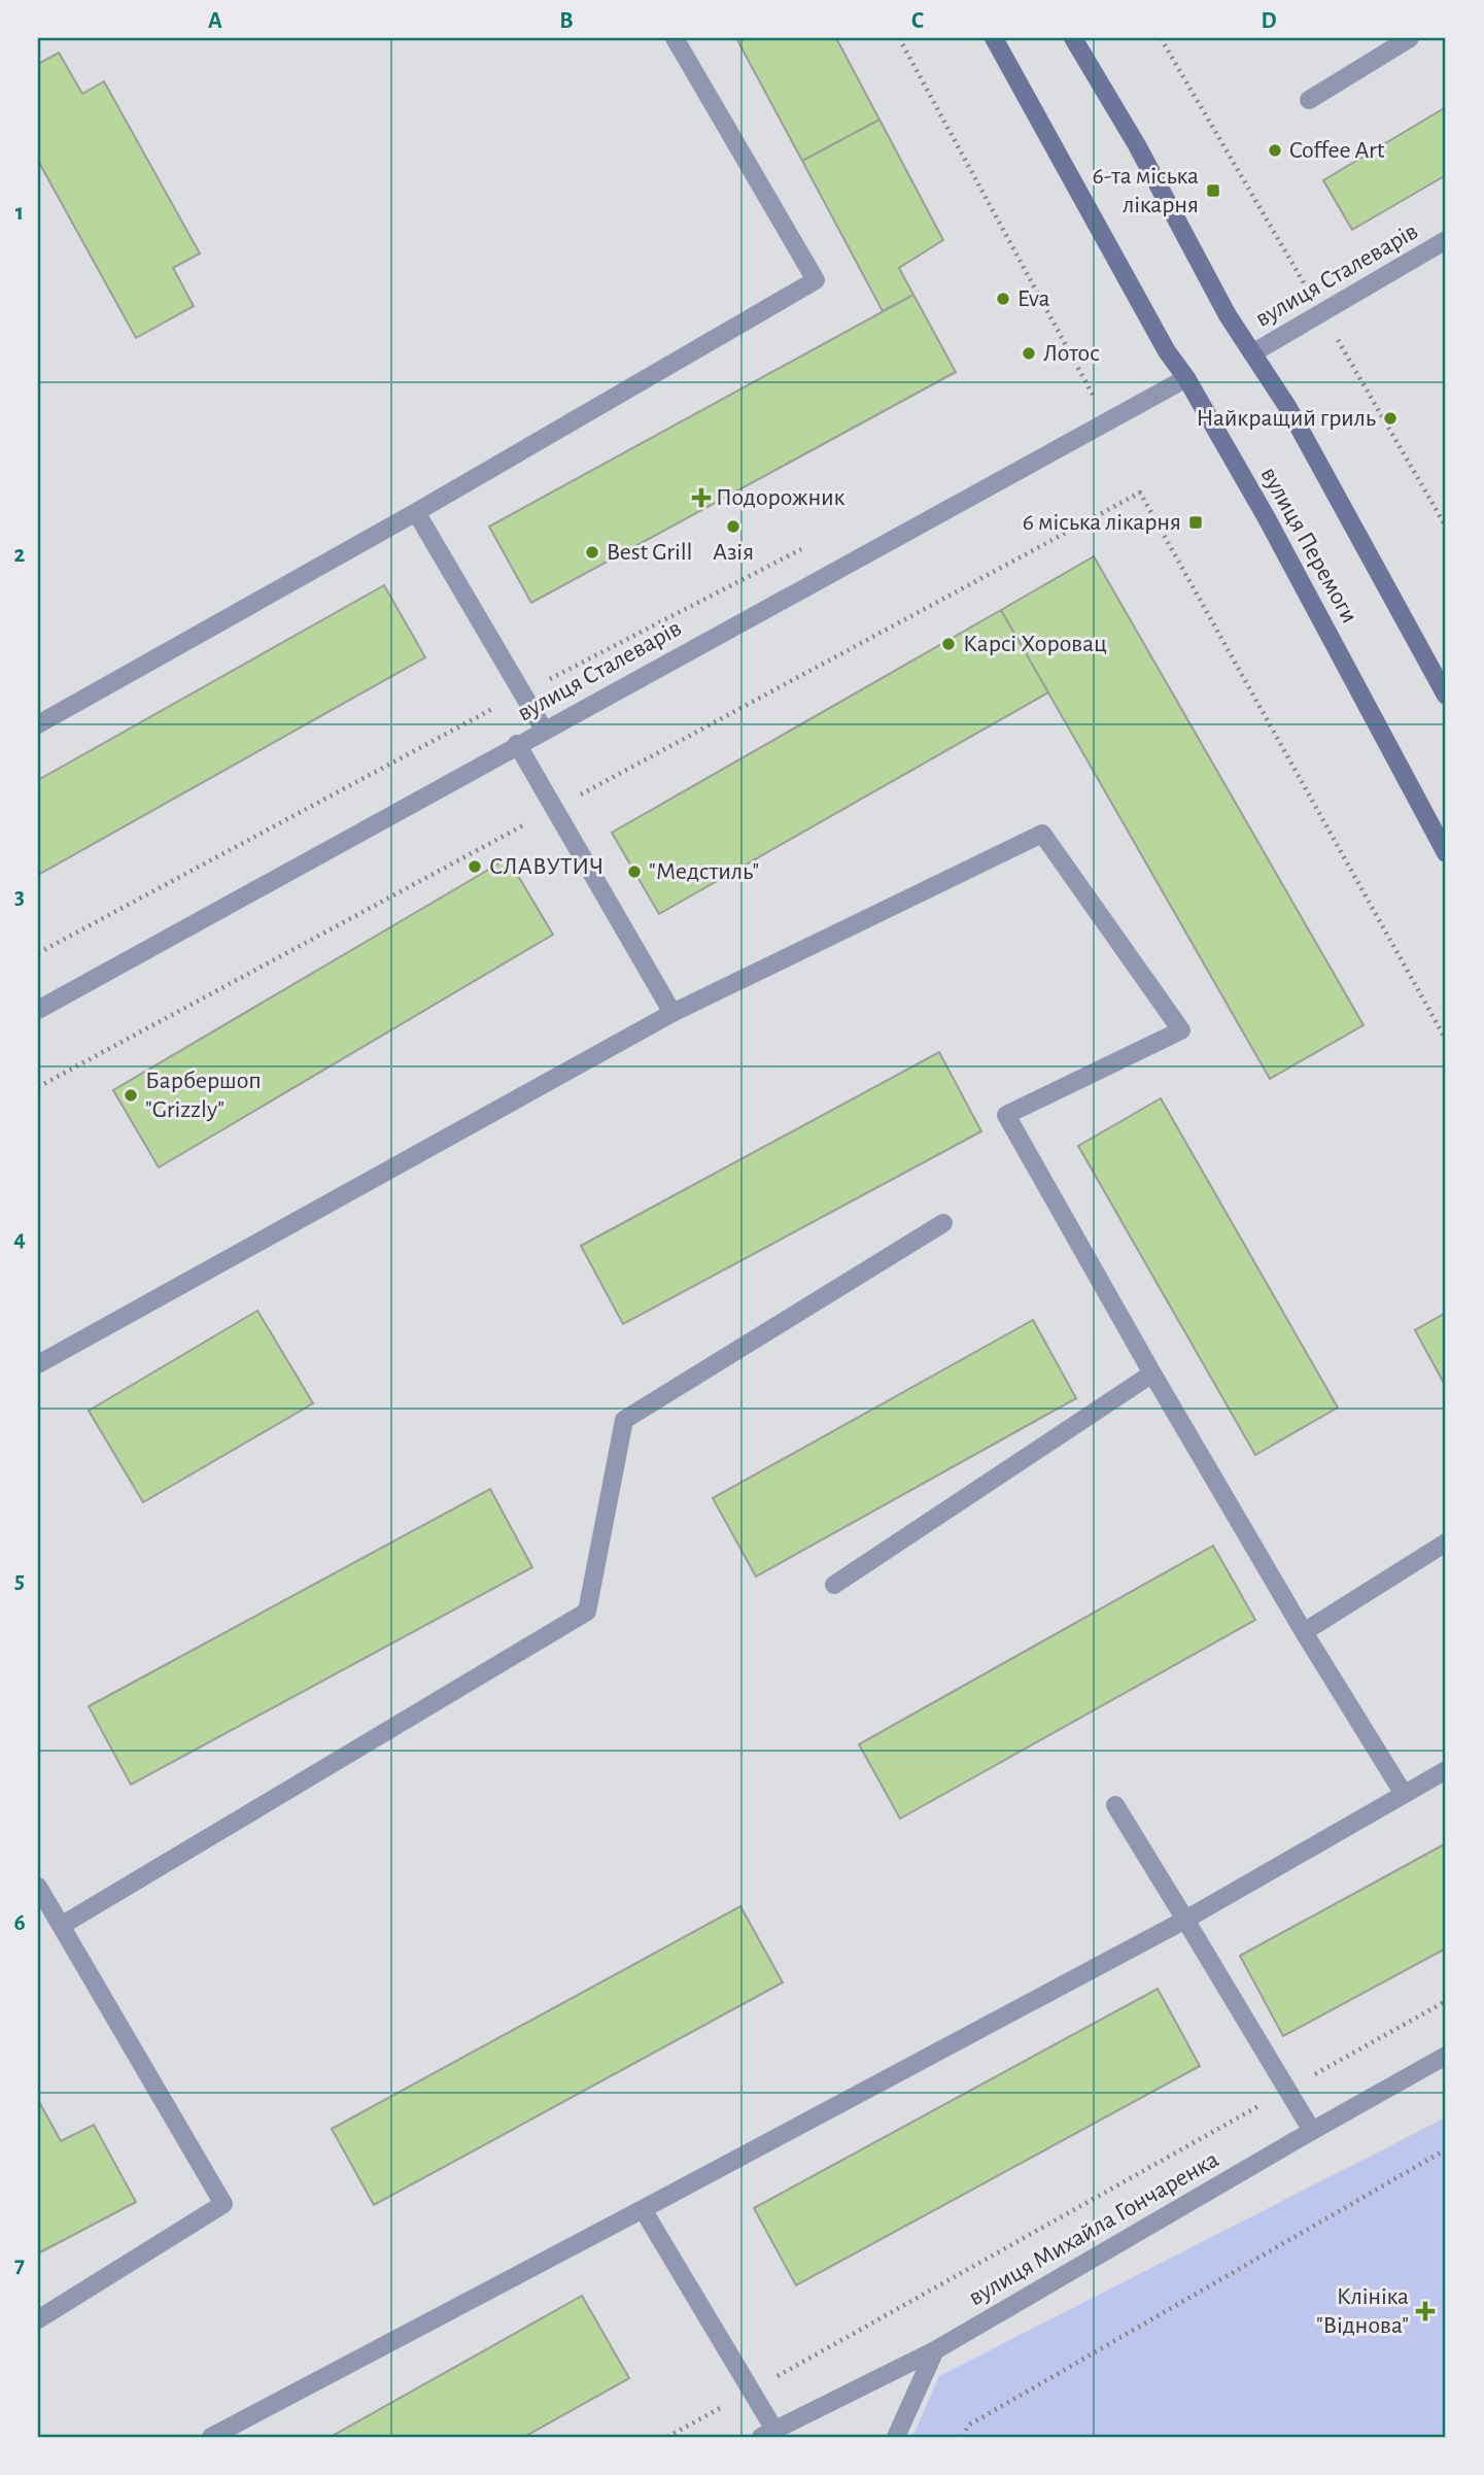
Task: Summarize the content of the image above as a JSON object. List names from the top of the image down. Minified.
{"streets":{"main road":["вулиця Перемоги"],"street":["вулиця Сталеварів","вулиця Михайла Гончаренка"]},"crossings":[["вулиця Сталеварів","вулиця Перемоги"]],"places":{"other":["Coffee Art","Eva","Лотос","Найкращий гриль","Азія","Best Grill","Карсі Хоровац","СЛАВУТИЧ","\"Медстиль\"","Барбершоп \"Grizzly\""],"transit":["6-та міська лікарня","6 міська лікарня"],"health":["Подорожник","Клініка \"Віднова\""]},"grid":{"columns":["A","B","C","D"],"rows":["1","2","3","4","5","6","7"]}}
